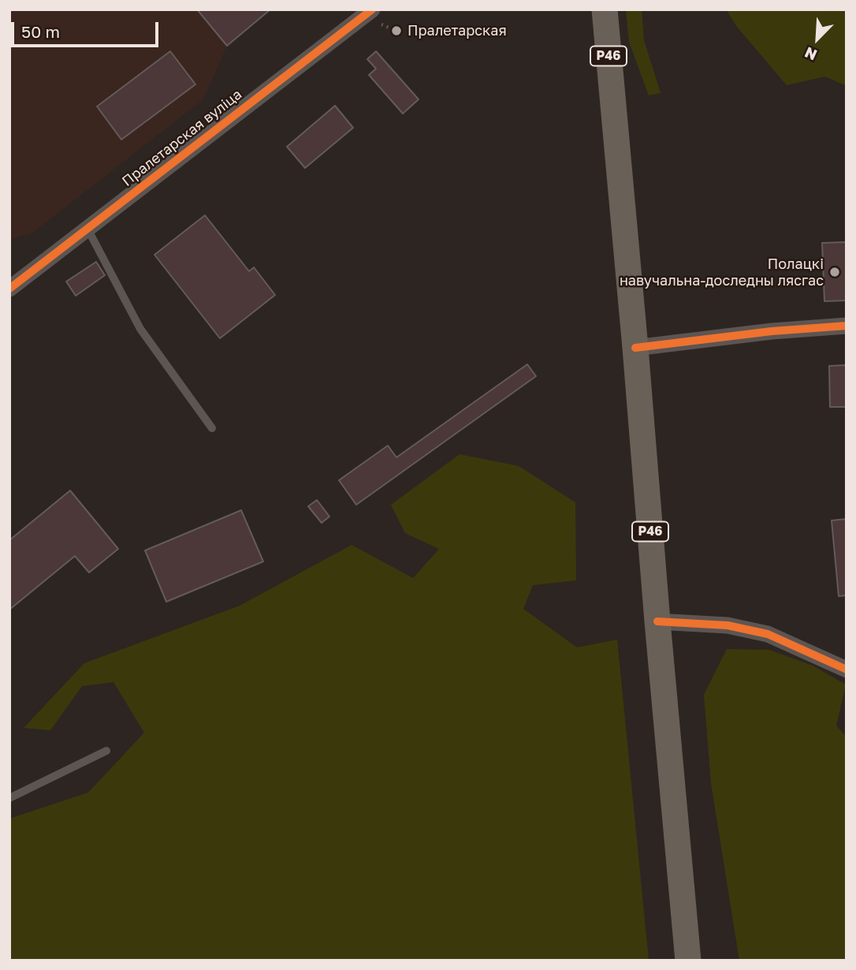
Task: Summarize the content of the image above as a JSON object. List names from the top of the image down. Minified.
{"streets":{"main road":["Р46"],"street":["Пралетарская вуліца"]},"places":["Пралетарская","Полацкі навучальна-доследны лясгас"],"scale_bar":"50 m","north":"bottom left"}
